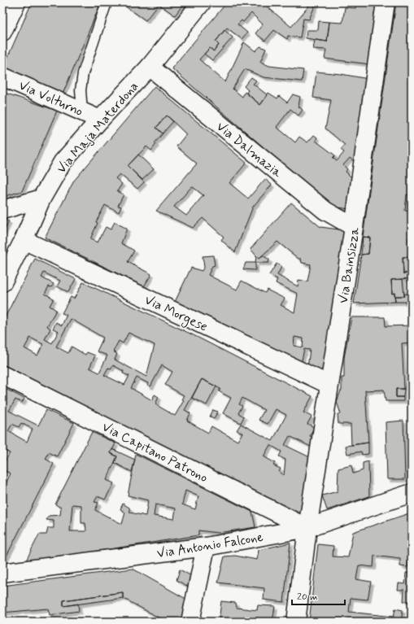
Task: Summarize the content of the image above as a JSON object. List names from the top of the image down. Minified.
{"streets":{"street":["Via Volturno","Via Maja Materdona","Via Dalmazia","Via Bainsizza","Via Morgese","Via Capitano Patrono","Via Antonio Falcone"]},"crossings":[["Via Volturno","Via Maja Materdona"],["Via Maja Materdona","Via Dalmazia"],["Via Maja Materdona","Via Morgese"],["Via Dalmazia","Via Bainsizza"],["Via Bainsizza","Via Morgese"],["Via Bainsizza","Via Capitano Patrono"],["Via Bainsizza","Via Antonio Falcone"],["Via Capitano Patrono","Via Antonio Falcone"]],"scale_bar":"20 m"}
